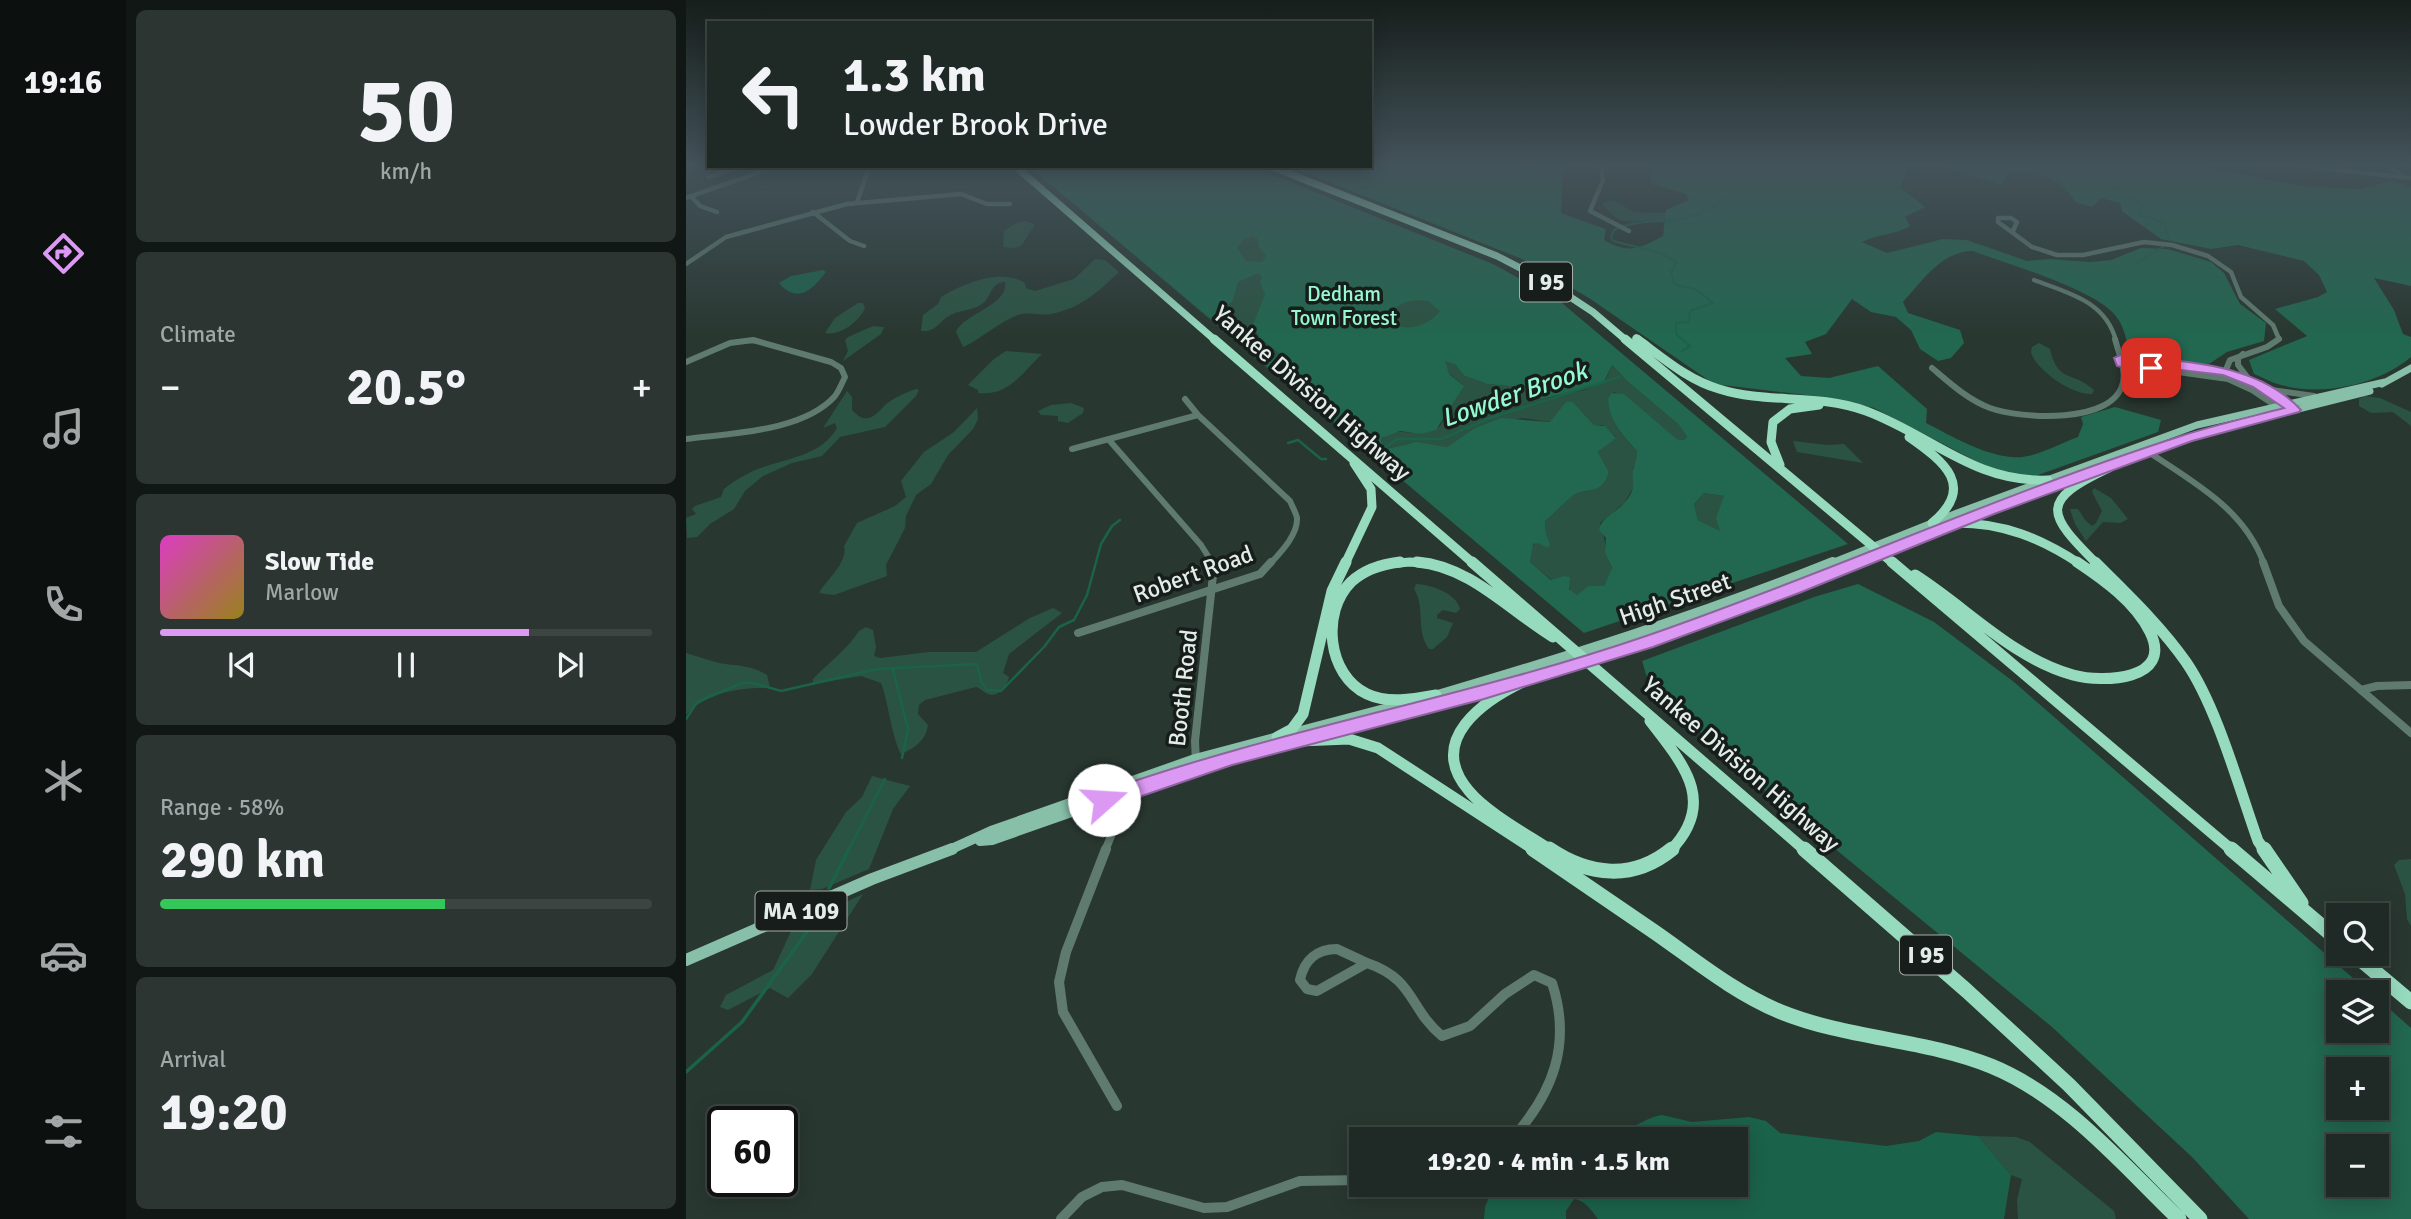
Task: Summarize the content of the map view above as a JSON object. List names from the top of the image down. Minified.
{"streets":{"highway":["I 95","Yankee Division Highway"],"main road":["High Street","MA 109"],"street":["Robert Road","Booth Road"]},"crossings":[["Robert Road","Booth Road"],["High Street","Booth Road"]],"water":["Lowder Brook"],"parks":["Dedham Town Forest"],"page":{"tabs":"19:16","tile":[["50","km/h"],"Climate",["Range · 58%","290 km"],["Arrival","19:20"]],"turn":["1.3 km","Lowder Brook Drive"],"heat":["−","20.5°","+"],"song":["Slow Tide","Marlow"],"map_buttons":["+","−"],"limit":"60","trip":"19:20 · 4 min · 1.5 km"}}
